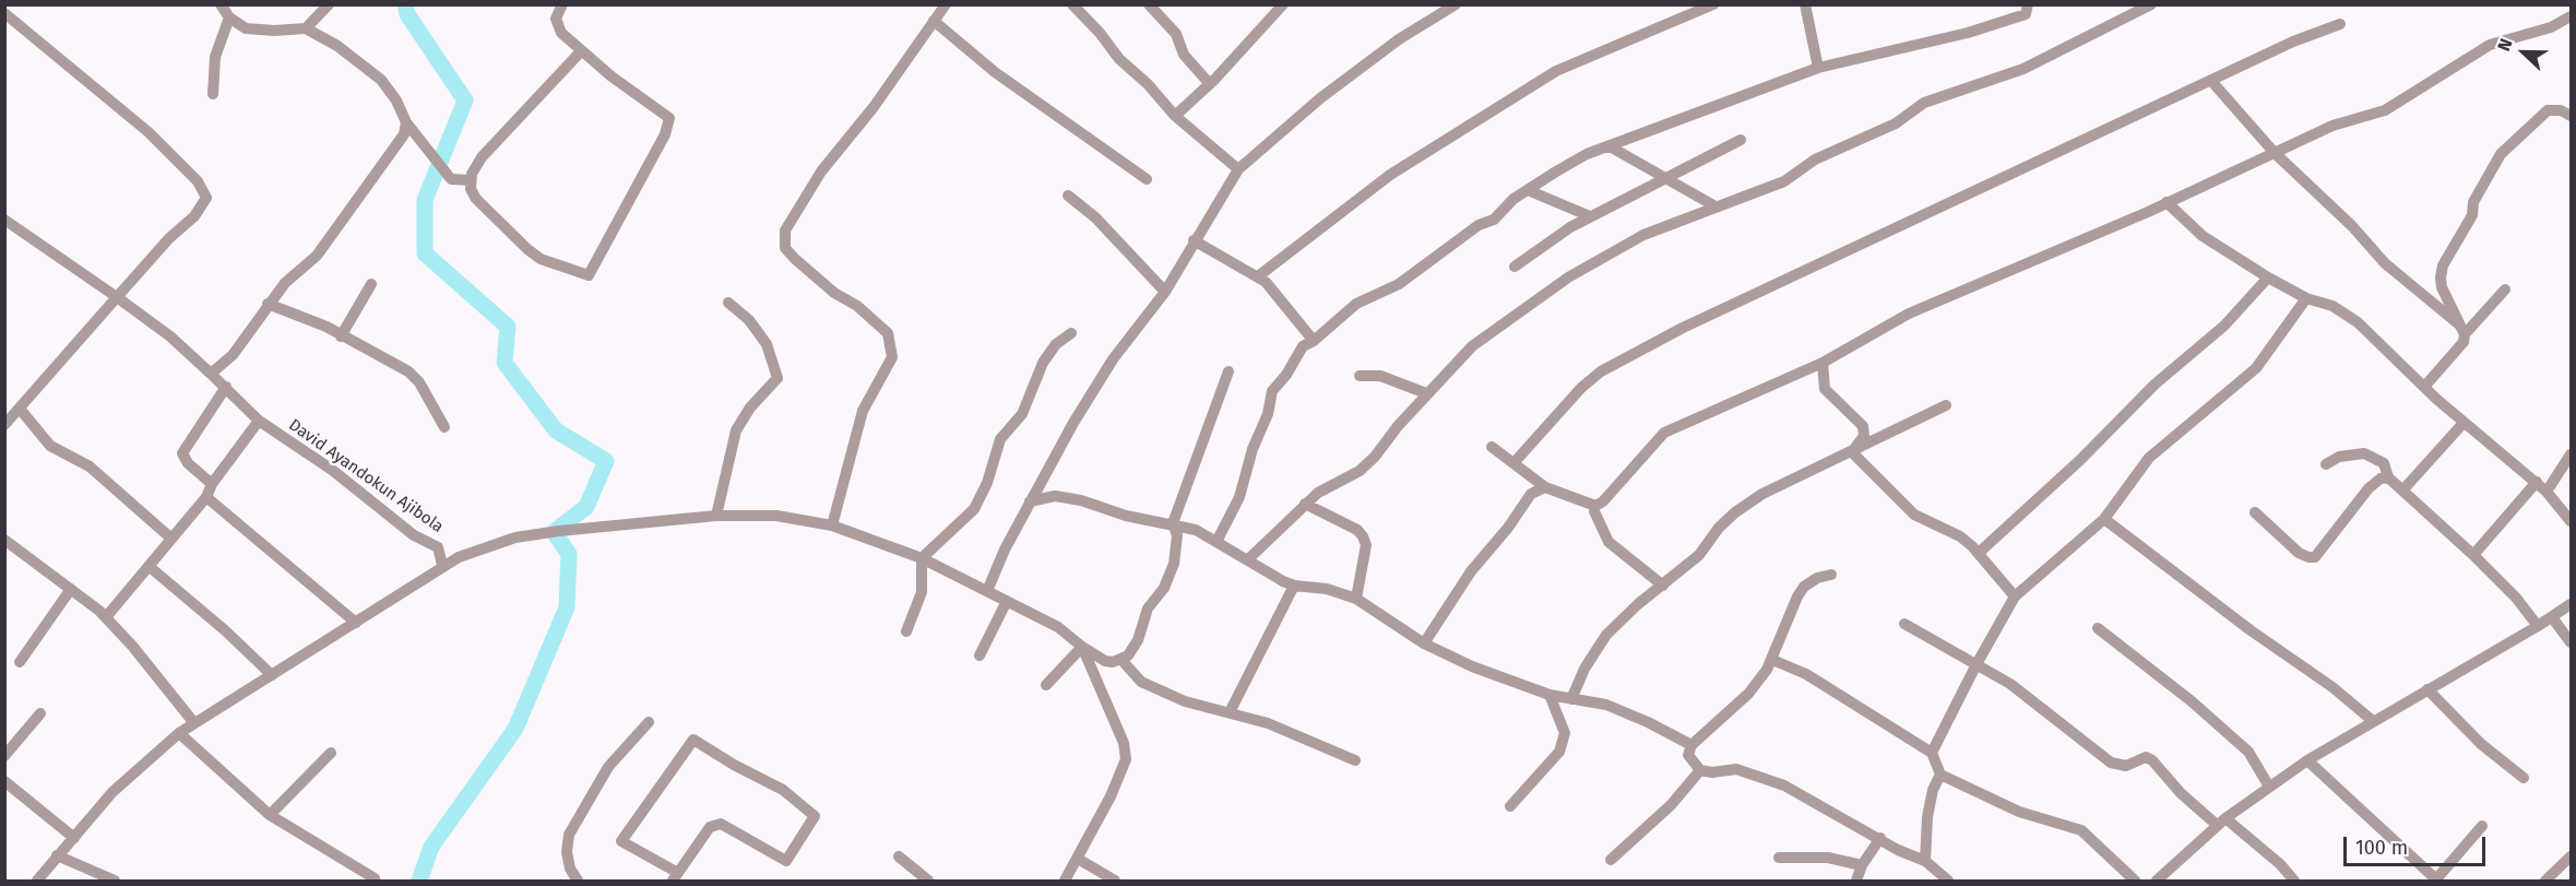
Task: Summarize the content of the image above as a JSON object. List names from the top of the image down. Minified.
{"streets":{"street":["David Ayandokun Ajibola"]},"scale_bar":"100 m","north":"left"}
